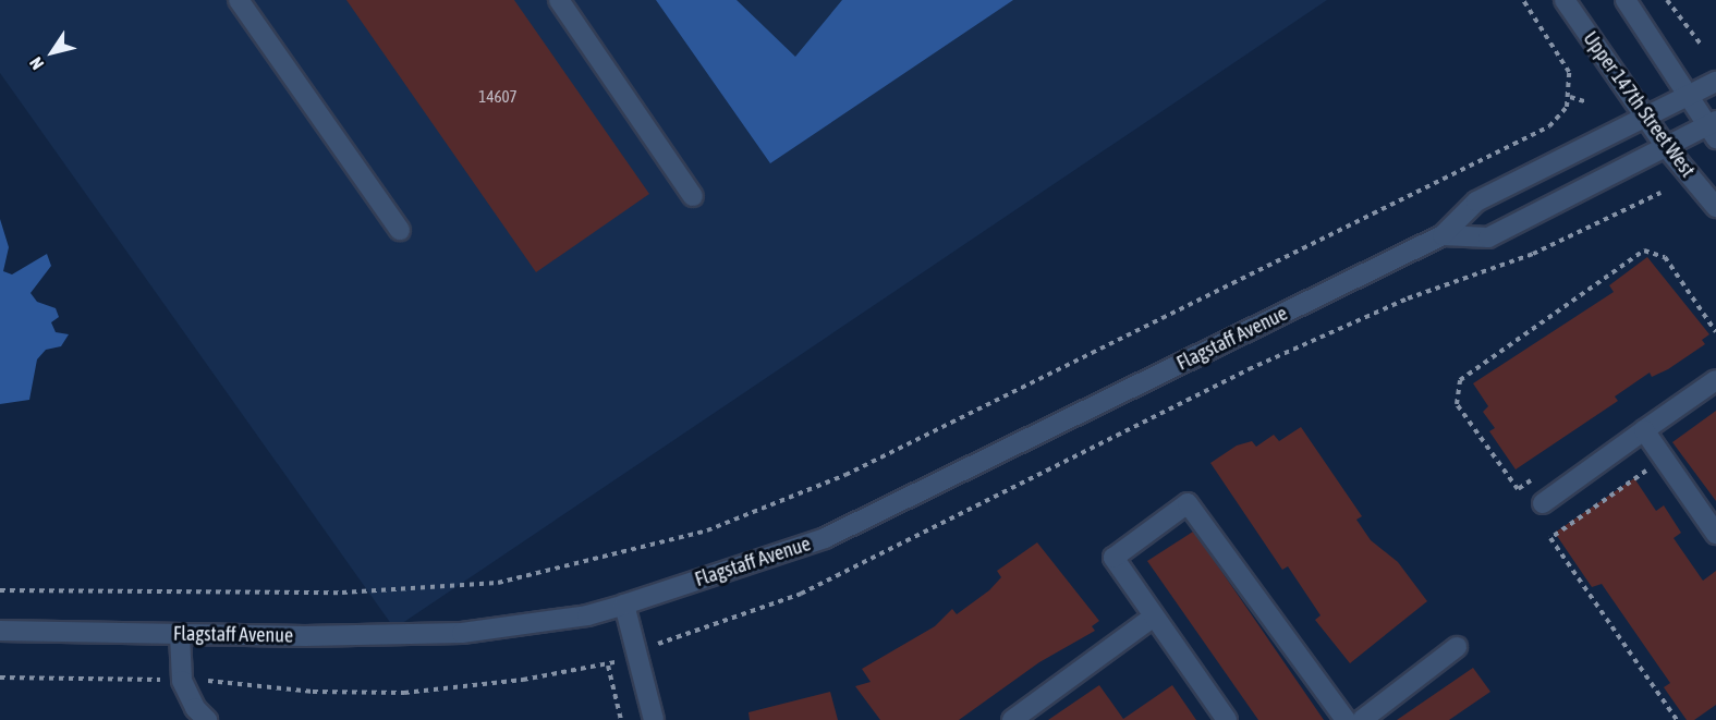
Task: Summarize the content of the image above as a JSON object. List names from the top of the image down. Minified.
{"streets":{"street":["Upper 147th Street West","Flagstaff Avenue"]},"crossings":[["Upper 147th Street West","Flagstaff Avenue"]],"house_numbers":["14607"],"north":"bottom left"}
